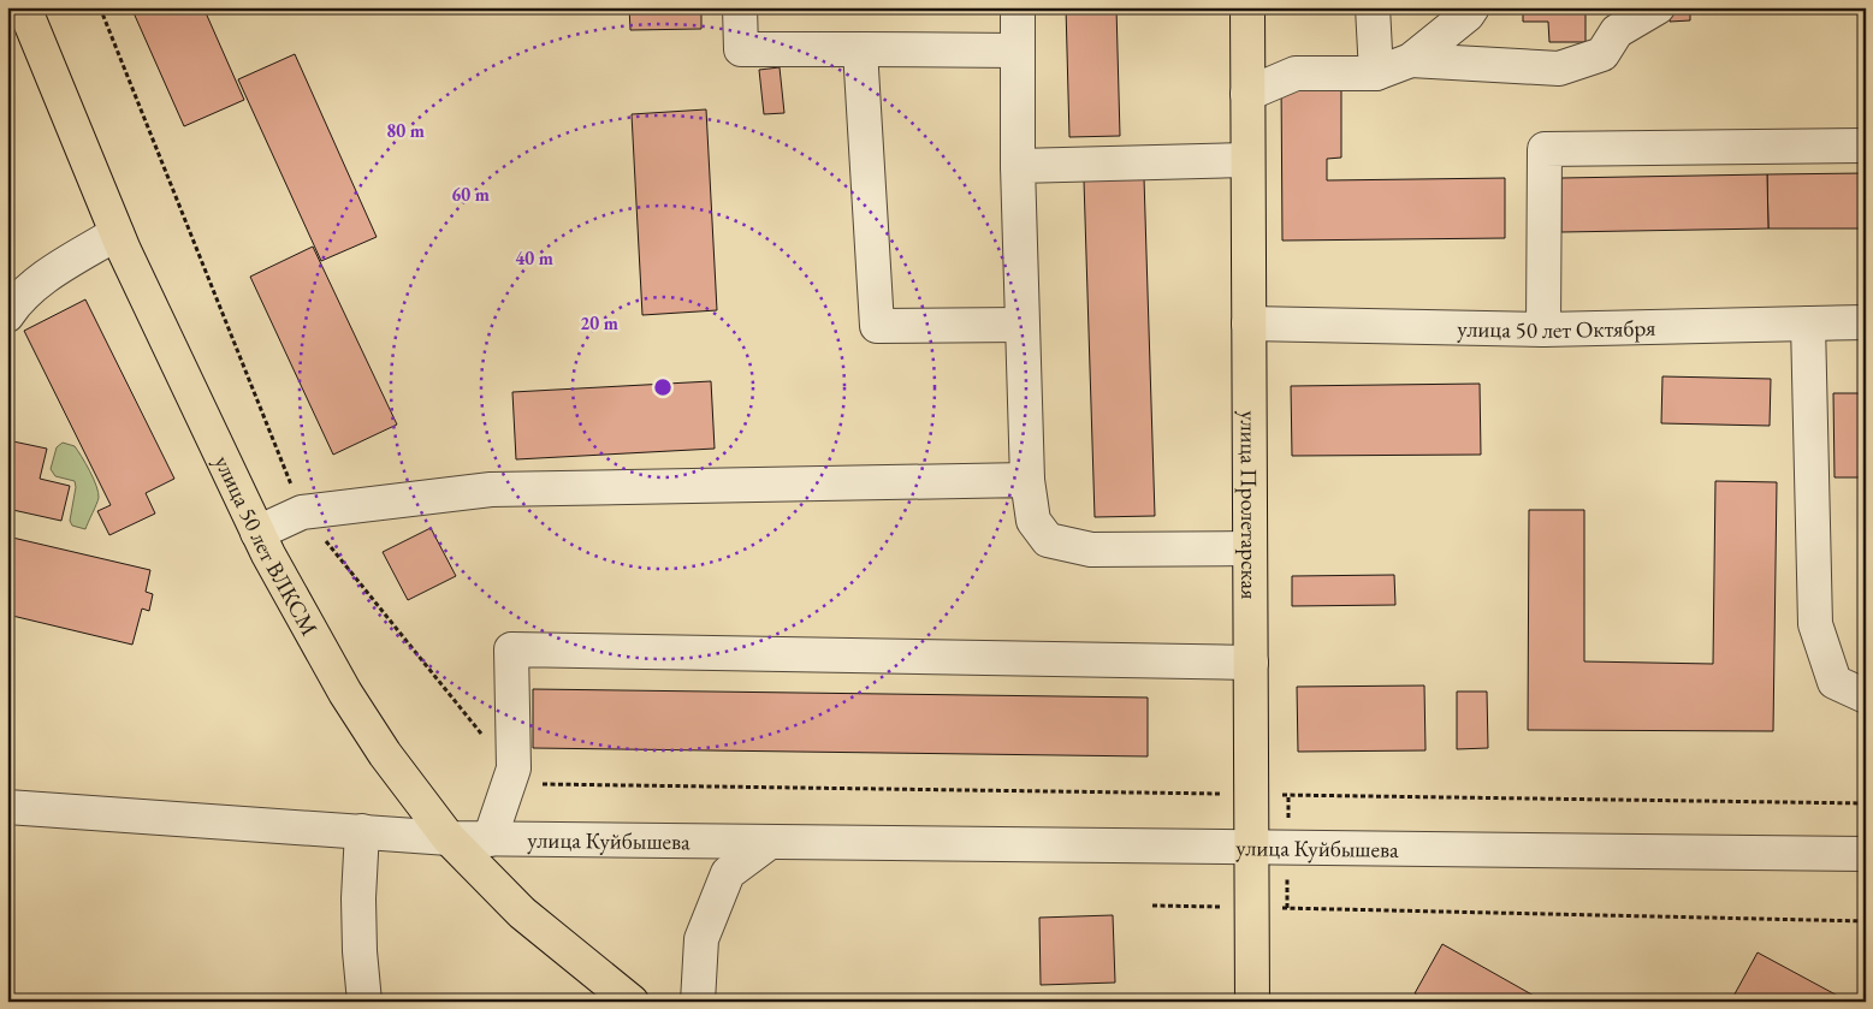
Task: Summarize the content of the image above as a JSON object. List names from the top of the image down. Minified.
{"streets":{"main road":["улица Пролетарская","улица 50 лет ВЛКСМ"],"street":["улица 50 лет Октября","улица Куйбышева"]},"crossings":[["улица 50 лет Октября","улица Пролетарская"],["улица Пролетарская","улица Куйбышева"],["улица 50 лет ВЛКСМ","улица Куйбышева"]],"rings":["80 m","60 m","40 m","20 m"]}
